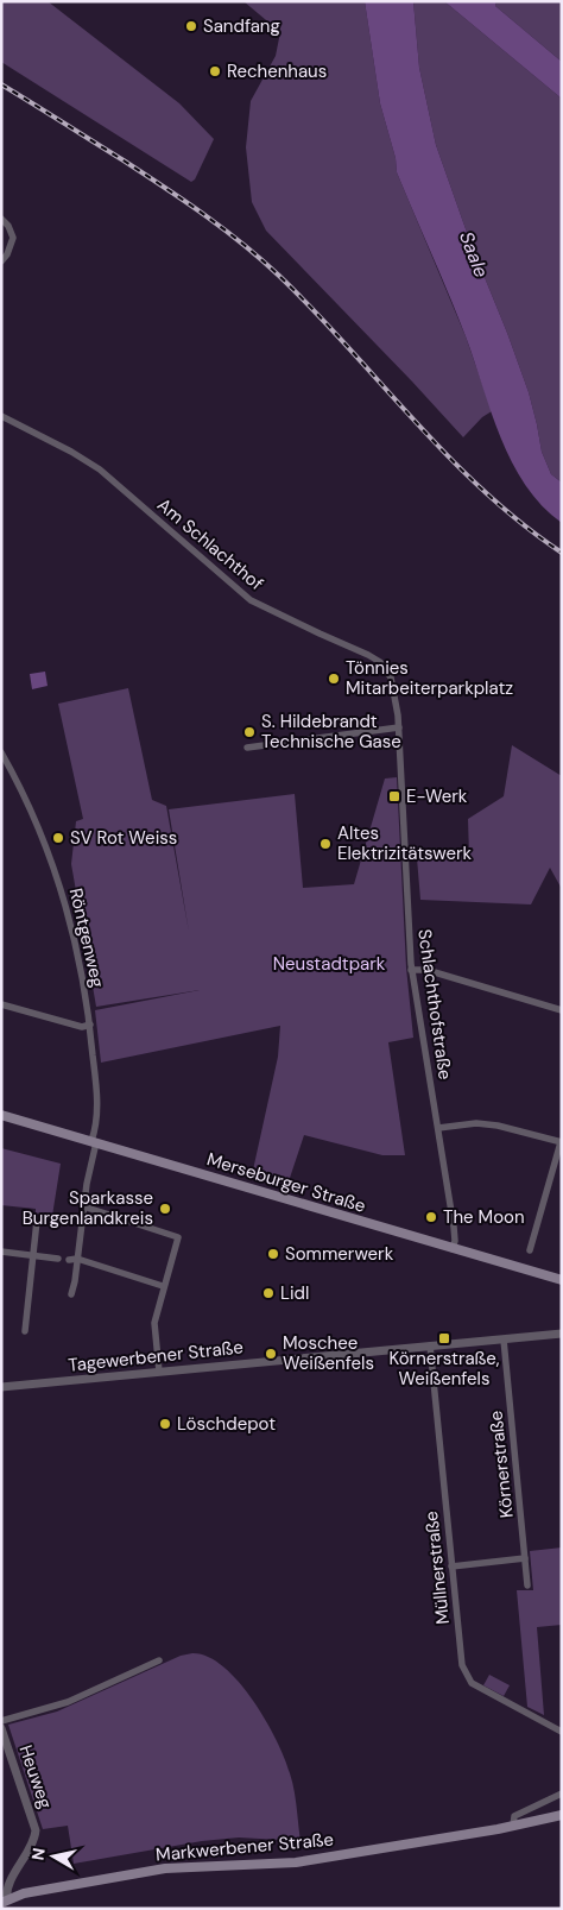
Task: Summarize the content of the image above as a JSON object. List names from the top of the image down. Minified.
{"streets":{"main road":["Merseburger Straße","Markwerbener Straße"],"street":["Am Schlachthof","Röntgenweg","Schlachthofstraße","Tagewerbener Straße","Körnerstraße","Müllnerstraße","Heuweg"]},"crossings":[["Am Schlachthof","Schlachthofstraße"],["Röntgenweg","Merseburger Straße"],["Schlachthofstraße","Merseburger Straße"],["Tagewerbener Straße","Körnerstraße"],["Tagewerbener Straße","Müllnerstraße"],["Heuweg","Markwerbener Straße"]],"water":["Saale"],"parks":["Neustadtpark"],"places":{"other":["Sandfang","Rechenhaus","Tönnies Mitarbeiterparkplatz","S. Hildebrandt Technische Gase","SV Rot Weiss","Altes Elektrizitätswerk","Sparkasse Burgenlandkreis","The Moon","Sommerwerk","Lidl","Moschee Weißenfels","Löschdepot"],"transit":["E-Werk","Körnerstraße, Weißenfels"]},"north":"left"}
